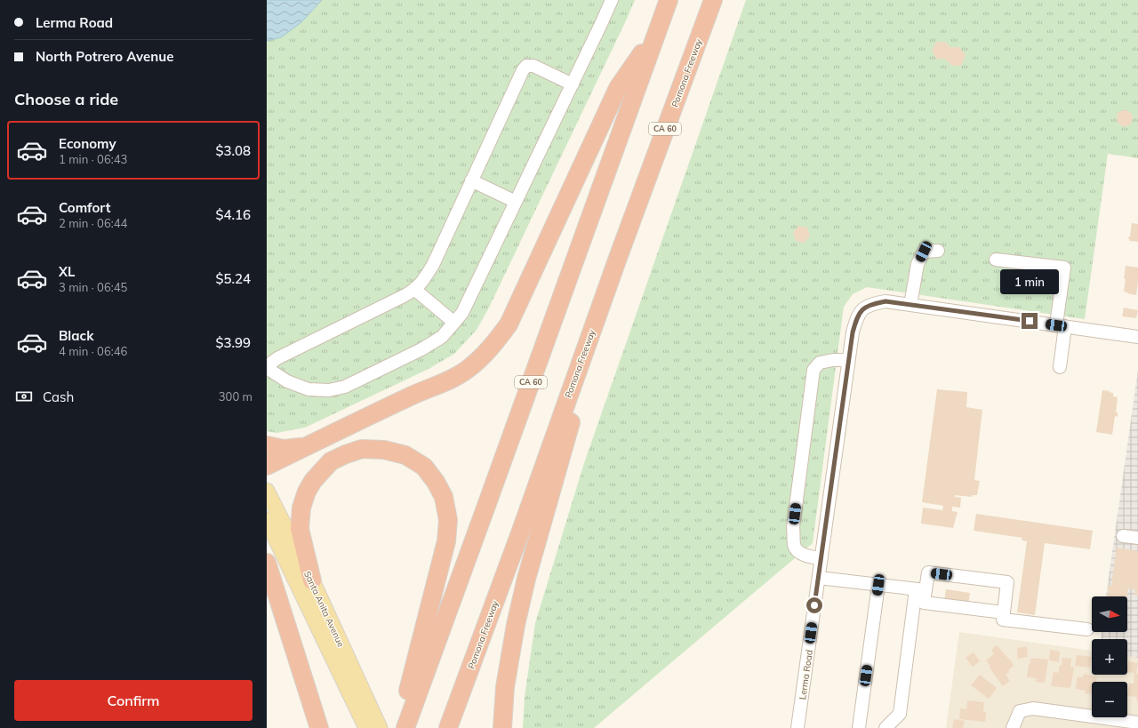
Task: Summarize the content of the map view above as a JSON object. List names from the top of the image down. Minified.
{"streets":{"highway":["Pomona Freeway","CA 60"],"main road":["Santa Anita Avenue"],"street":["Lerma Road"]},"north":"right","page":{"banner":["Lerma Road","North Potrero Avenue"],"heading":"Choose a ride","list":[{"name":"Economy","note":"1 min · 06:43","value":"$3.08"},{"name":"Comfort","note":"2 min · 06:44","value":"$4.16"},{"name":"XL","note":"3 min · 06:45","value":"$5.24"},{"name":"Black","note":"4 min · 06:46","value":"$3.99"}],"bubble":"1 min","pay":["Cash","300 m"],"map_buttons":["+","−"],"buttons":"Confirm"}}
